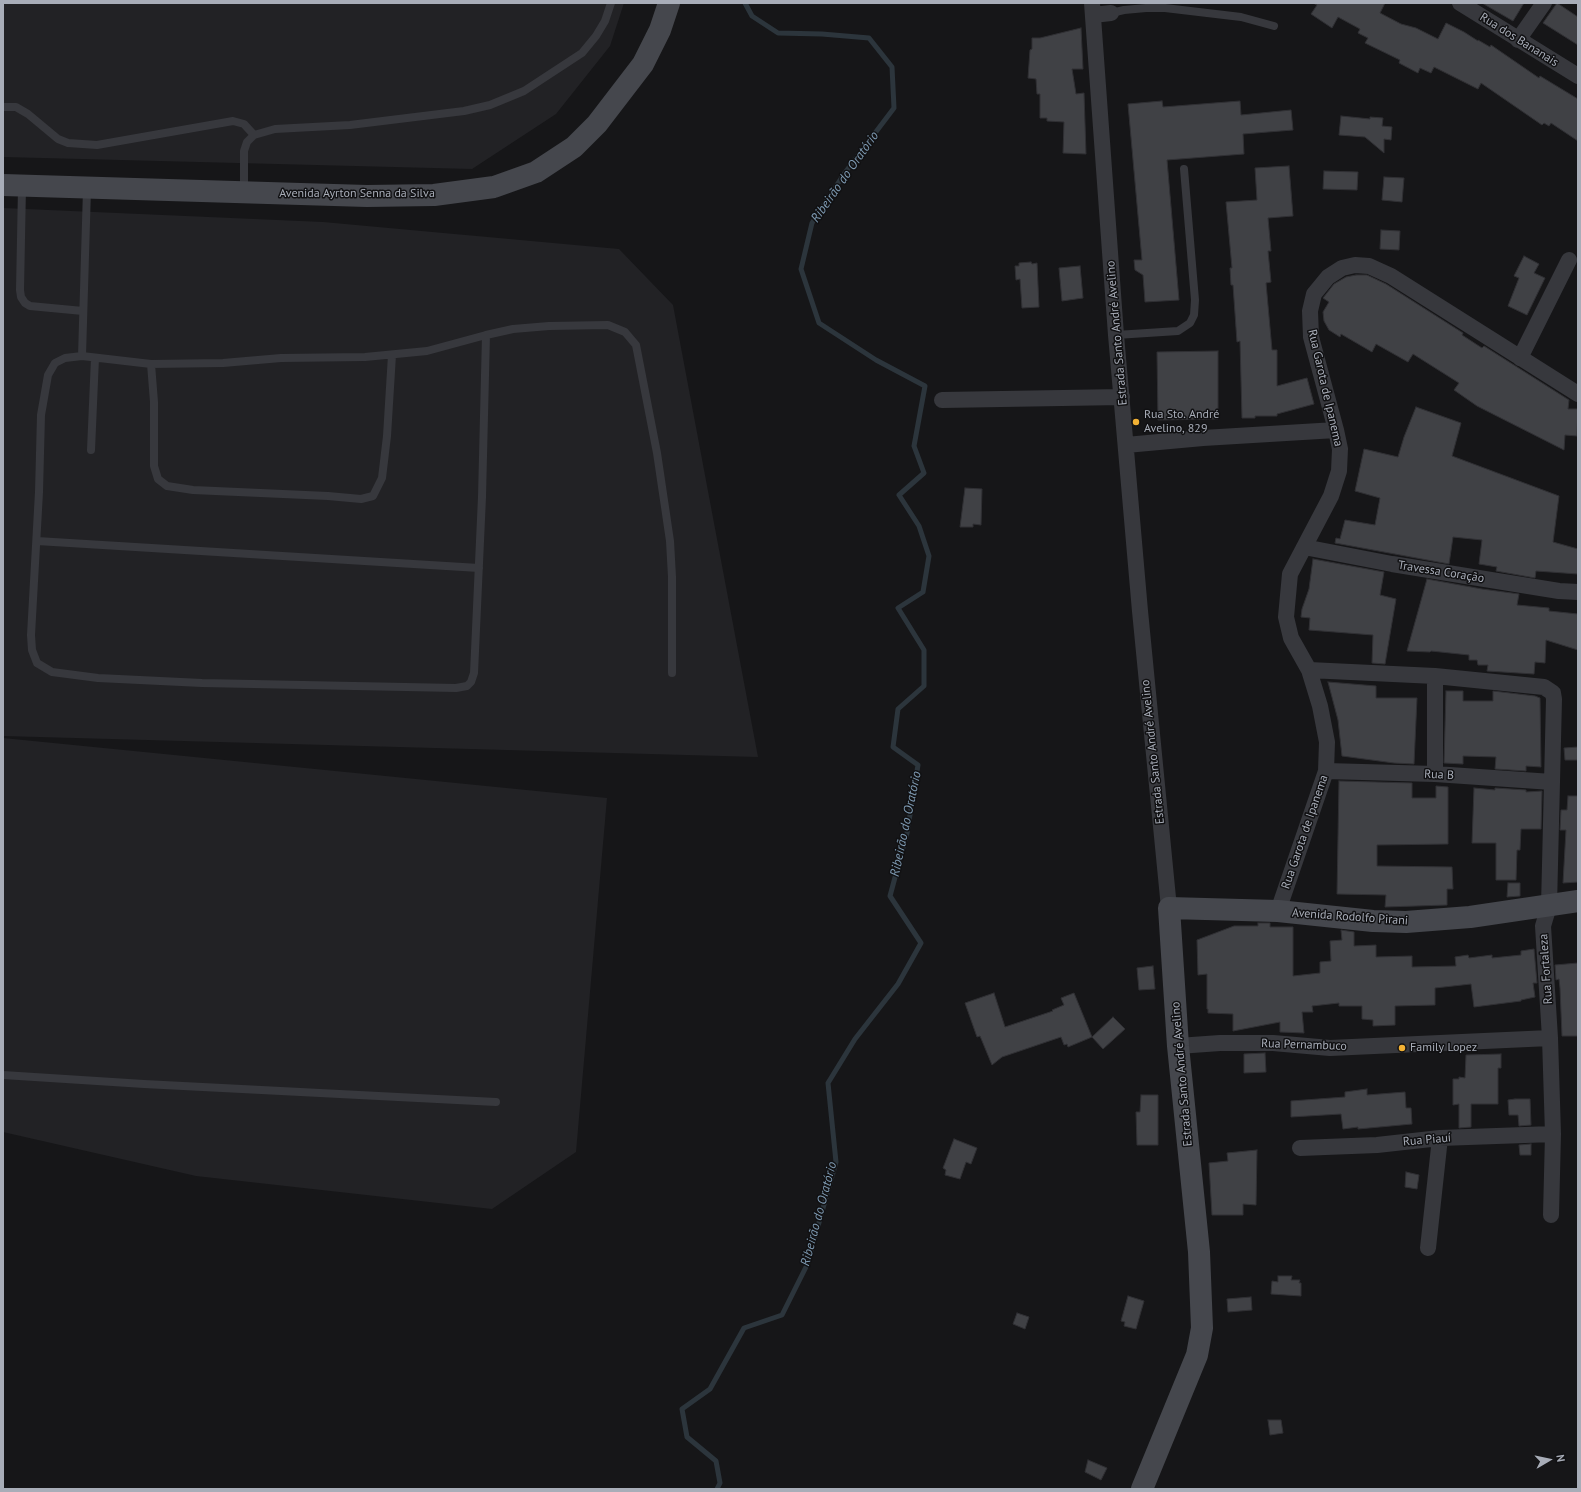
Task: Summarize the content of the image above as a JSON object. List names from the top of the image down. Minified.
{"streets":{"main road":["Avenida Ayrton Senna da Silva","Estrada Santo André Avelino","Avenida Rodolfo Pirani"],"street":["Rua dos Bananais","Rua Garota de Ipanema","Travessa Coração","Rua B","Rua Fortaleza","Rua Pernambuco","Rua Piauí"]},"crossings":[["Estrada Santo André Avelino","Avenida Rodolfo Pirani"],["Estrada Santo André Avelino","Rua Pernambuco"],["Rua Garota de Ipanema","Travessa Coração"],["Rua Garota de Ipanema","Rua B"],["Rua Garota de Ipanema","Avenida Rodolfo Pirani"],["Rua B","Rua Fortaleza"],["Avenida Rodolfo Pirani","Rua Fortaleza"],["Rua Fortaleza","Rua Pernambuco"],["Rua Fortaleza","Rua Piauí"]],"water":["Ribeirão do Oratório"],"places":["Rua Sto. André Avelino, 829","Family Lopez"],"north":"right"}
